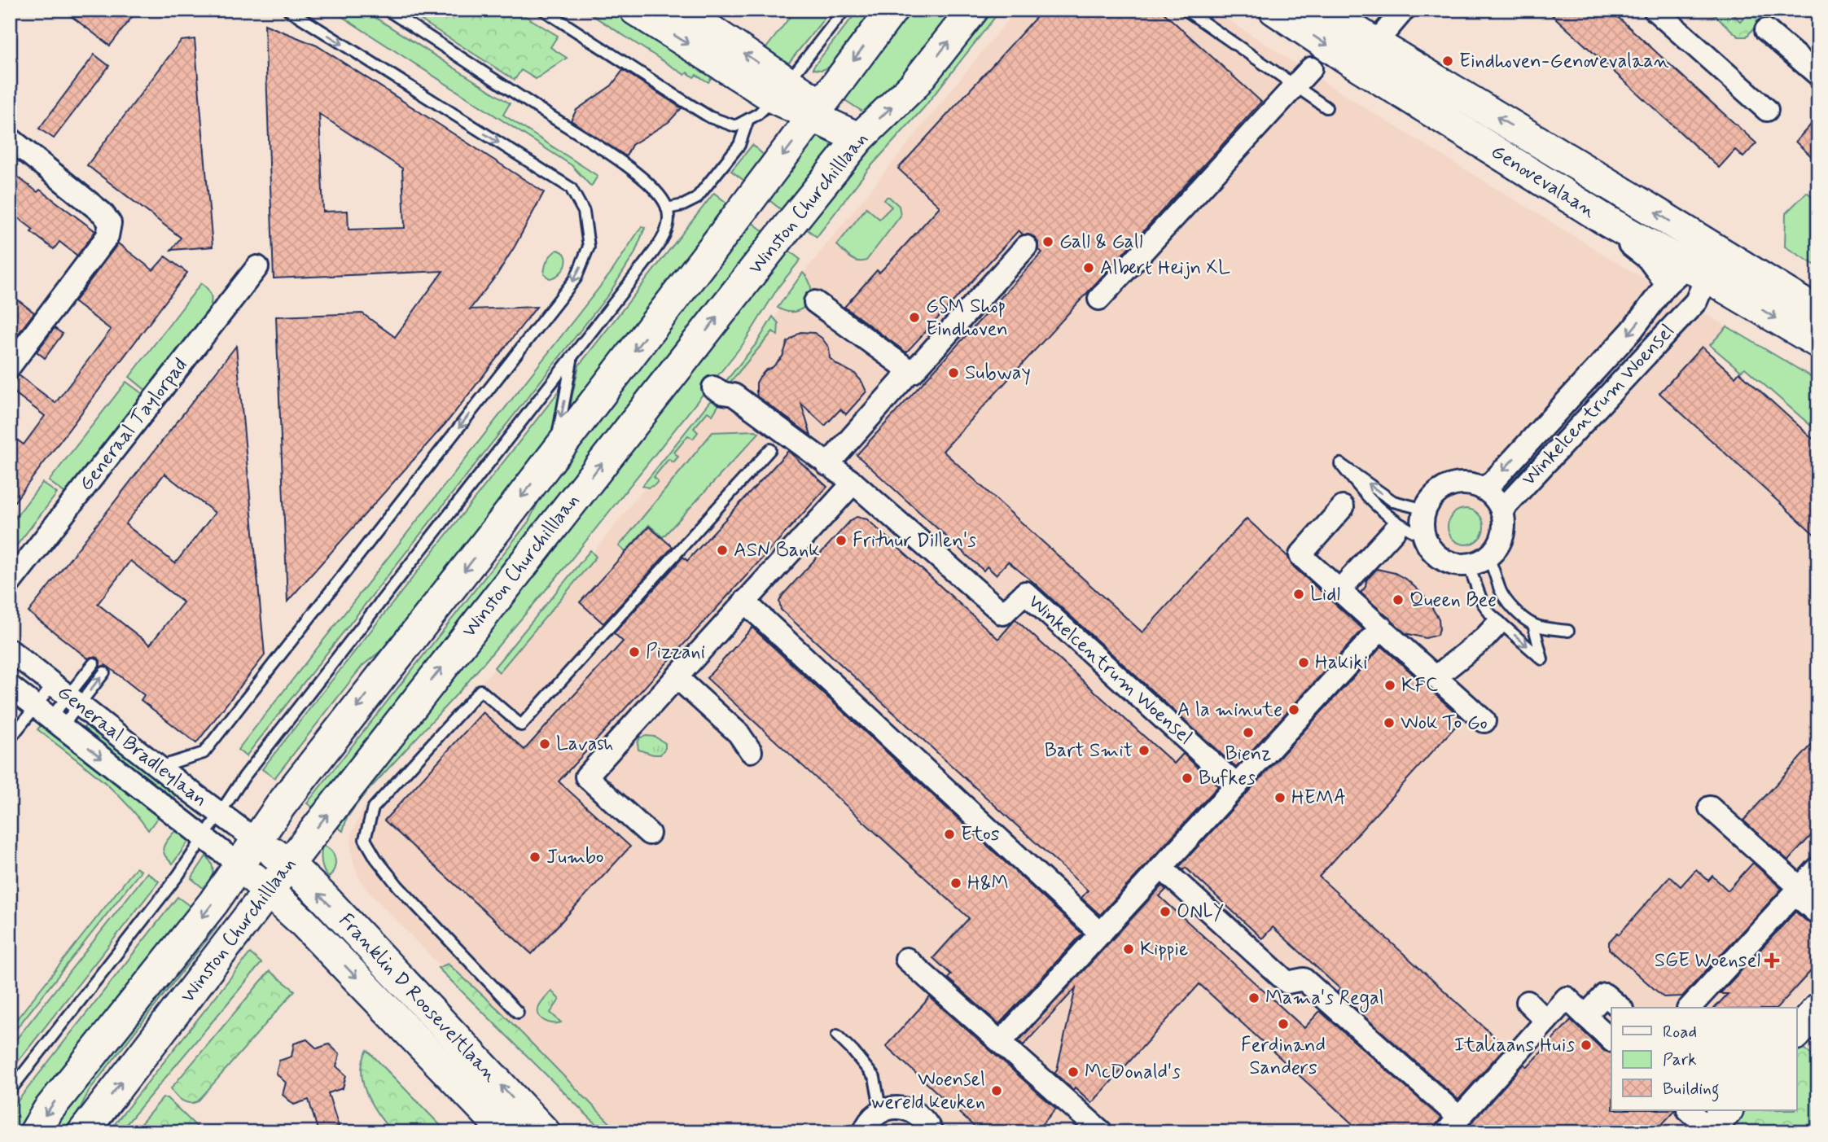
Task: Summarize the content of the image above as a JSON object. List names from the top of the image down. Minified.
{"streets":{"main road":["Genovevalaan","Winston Churchilllaan","Franklin D Rooseveltlaan"],"street":["Winkelcentrum Woensel","Generaal Taylorpad","Generaal Bradleylaan"]},"crossings":[["Genovevalaan","Winkelcentrum Woensel"],["Winston Churchilllaan","Generaal Bradleylaan"],["Winston Churchilllaan","Franklin D Rooseveltlaan"],["Generaal Bradleylaan","Franklin D Rooseveltlaan"]],"places":{"other":["Eindhoven-Genovevalaan","Gall & Gall","Albert Heijn XL","GSM Shop Eindhoven","Subway","Frituur Dillen's","ASN Bank","Lidl","Queen Bee","Pizzani","Hakiki","KFC","A la minute","Wok To Go","Bienz","Lavash","Bart Smit","Bufkes","HEMA","Etos","Jumbo","H&M","ONLY","Kippie","Mama's Regal","Ferdinand Sanders","Italiaans Huis","McDonald's","Woensel wereld keuken"],"health":["SGE Woensel"]},"legend":["Road","Park","Building"]}
